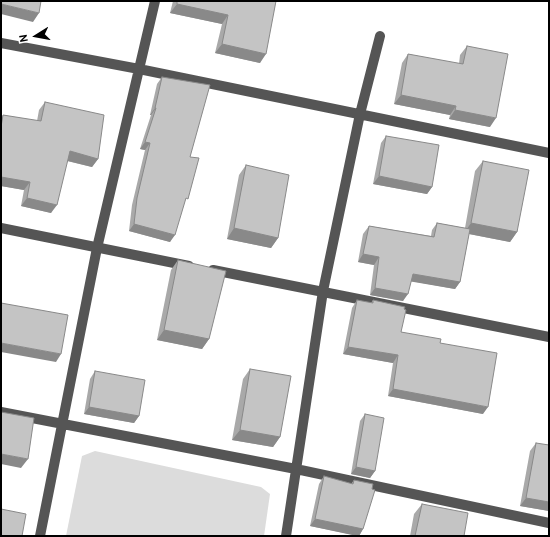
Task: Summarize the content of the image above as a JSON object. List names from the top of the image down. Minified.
{"north":"left"}
